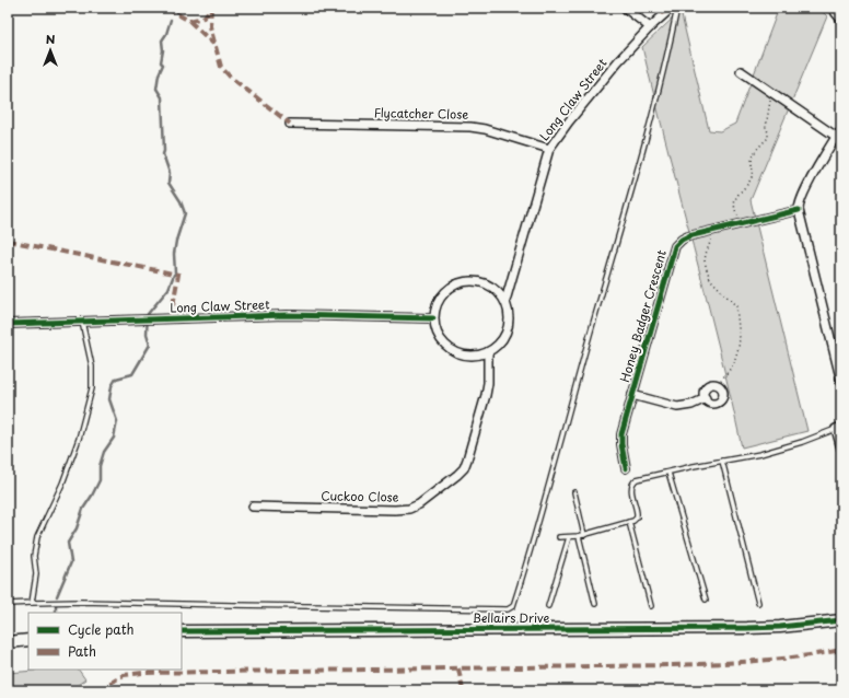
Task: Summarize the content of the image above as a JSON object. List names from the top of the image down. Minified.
{"streets":{"street":["Long Claw Street","Flycatcher Close","Honey Badger Crescent","Cuckoo Close","Bellairs Drive"]},"crossings":[["Long Claw Street","Flycatcher Close"],["Long Claw Street","Cuckoo Close"]],"legend":["Cycle path","Path"],"north":"top"}
